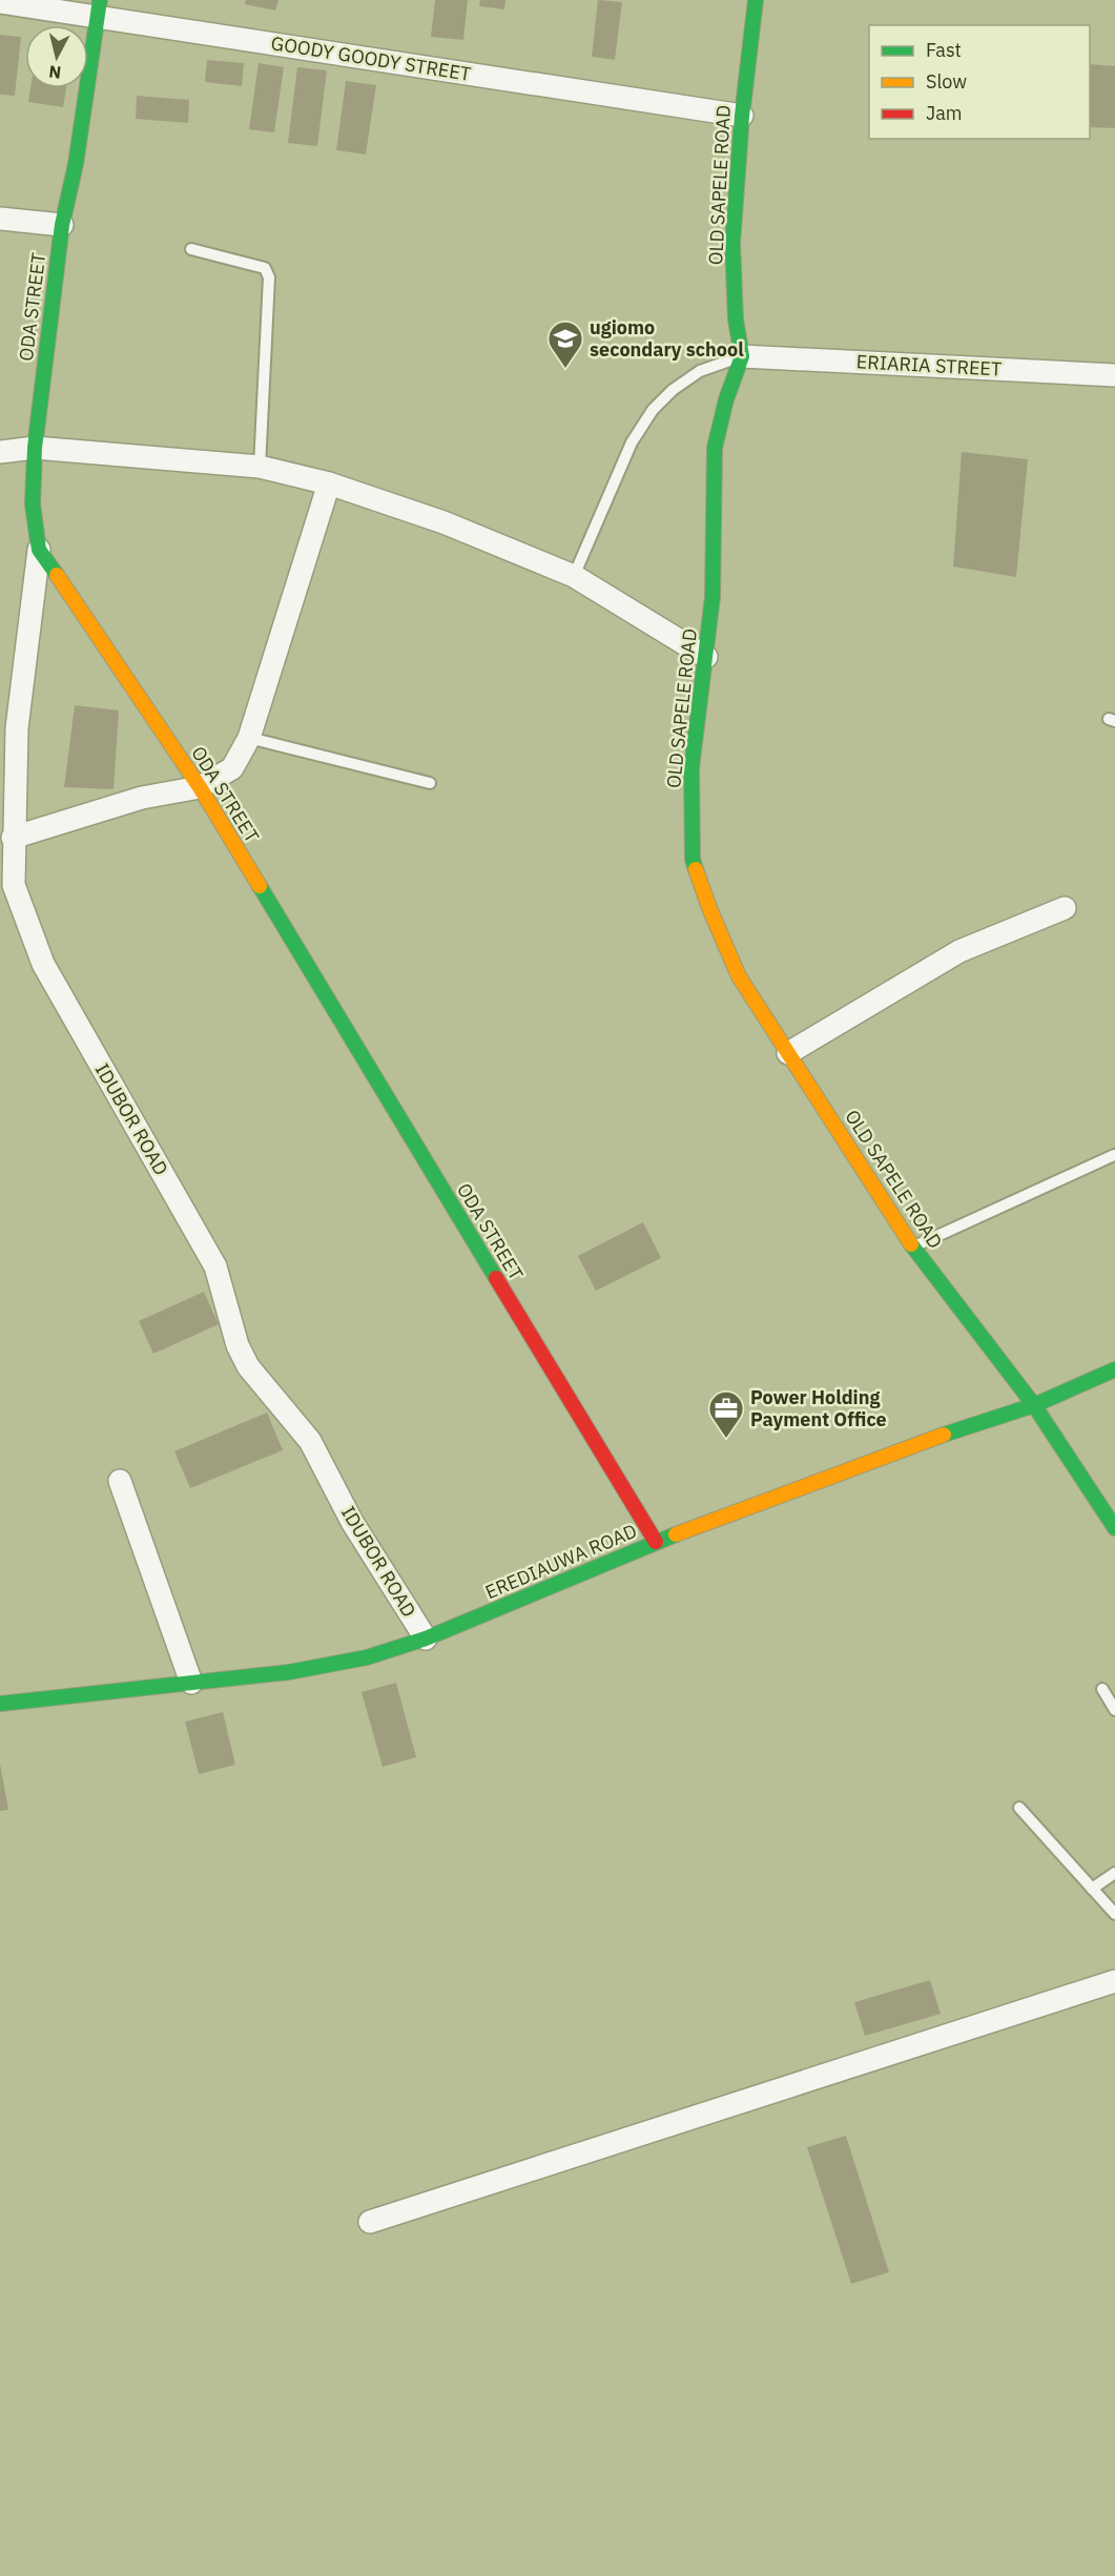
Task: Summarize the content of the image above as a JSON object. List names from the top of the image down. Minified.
{"streets":{"street":["GOODY GOODY STREET","OLD SAPELE ROAD","ODA STREET","ERIARIA STREET","IDUBOR ROAD","EREDIAUWA ROAD"]},"crossings":[["GOODY GOODY STREET","OLD SAPELE ROAD"],["GOODY GOODY STREET","ODA STREET"],["OLD SAPELE ROAD","ERIARIA STREET"],["OLD SAPELE ROAD","EREDIAUWA ROAD"],["ODA STREET","IDUBOR ROAD"],["ODA STREET","EREDIAUWA ROAD"],["IDUBOR ROAD","EREDIAUWA ROAD"]],"places":{"school or university":["ugiomo secondary school"],"office":["Power Holding Payment Office"]},"legend":["Fast","Slow","Jam"],"north":"bottom"}
